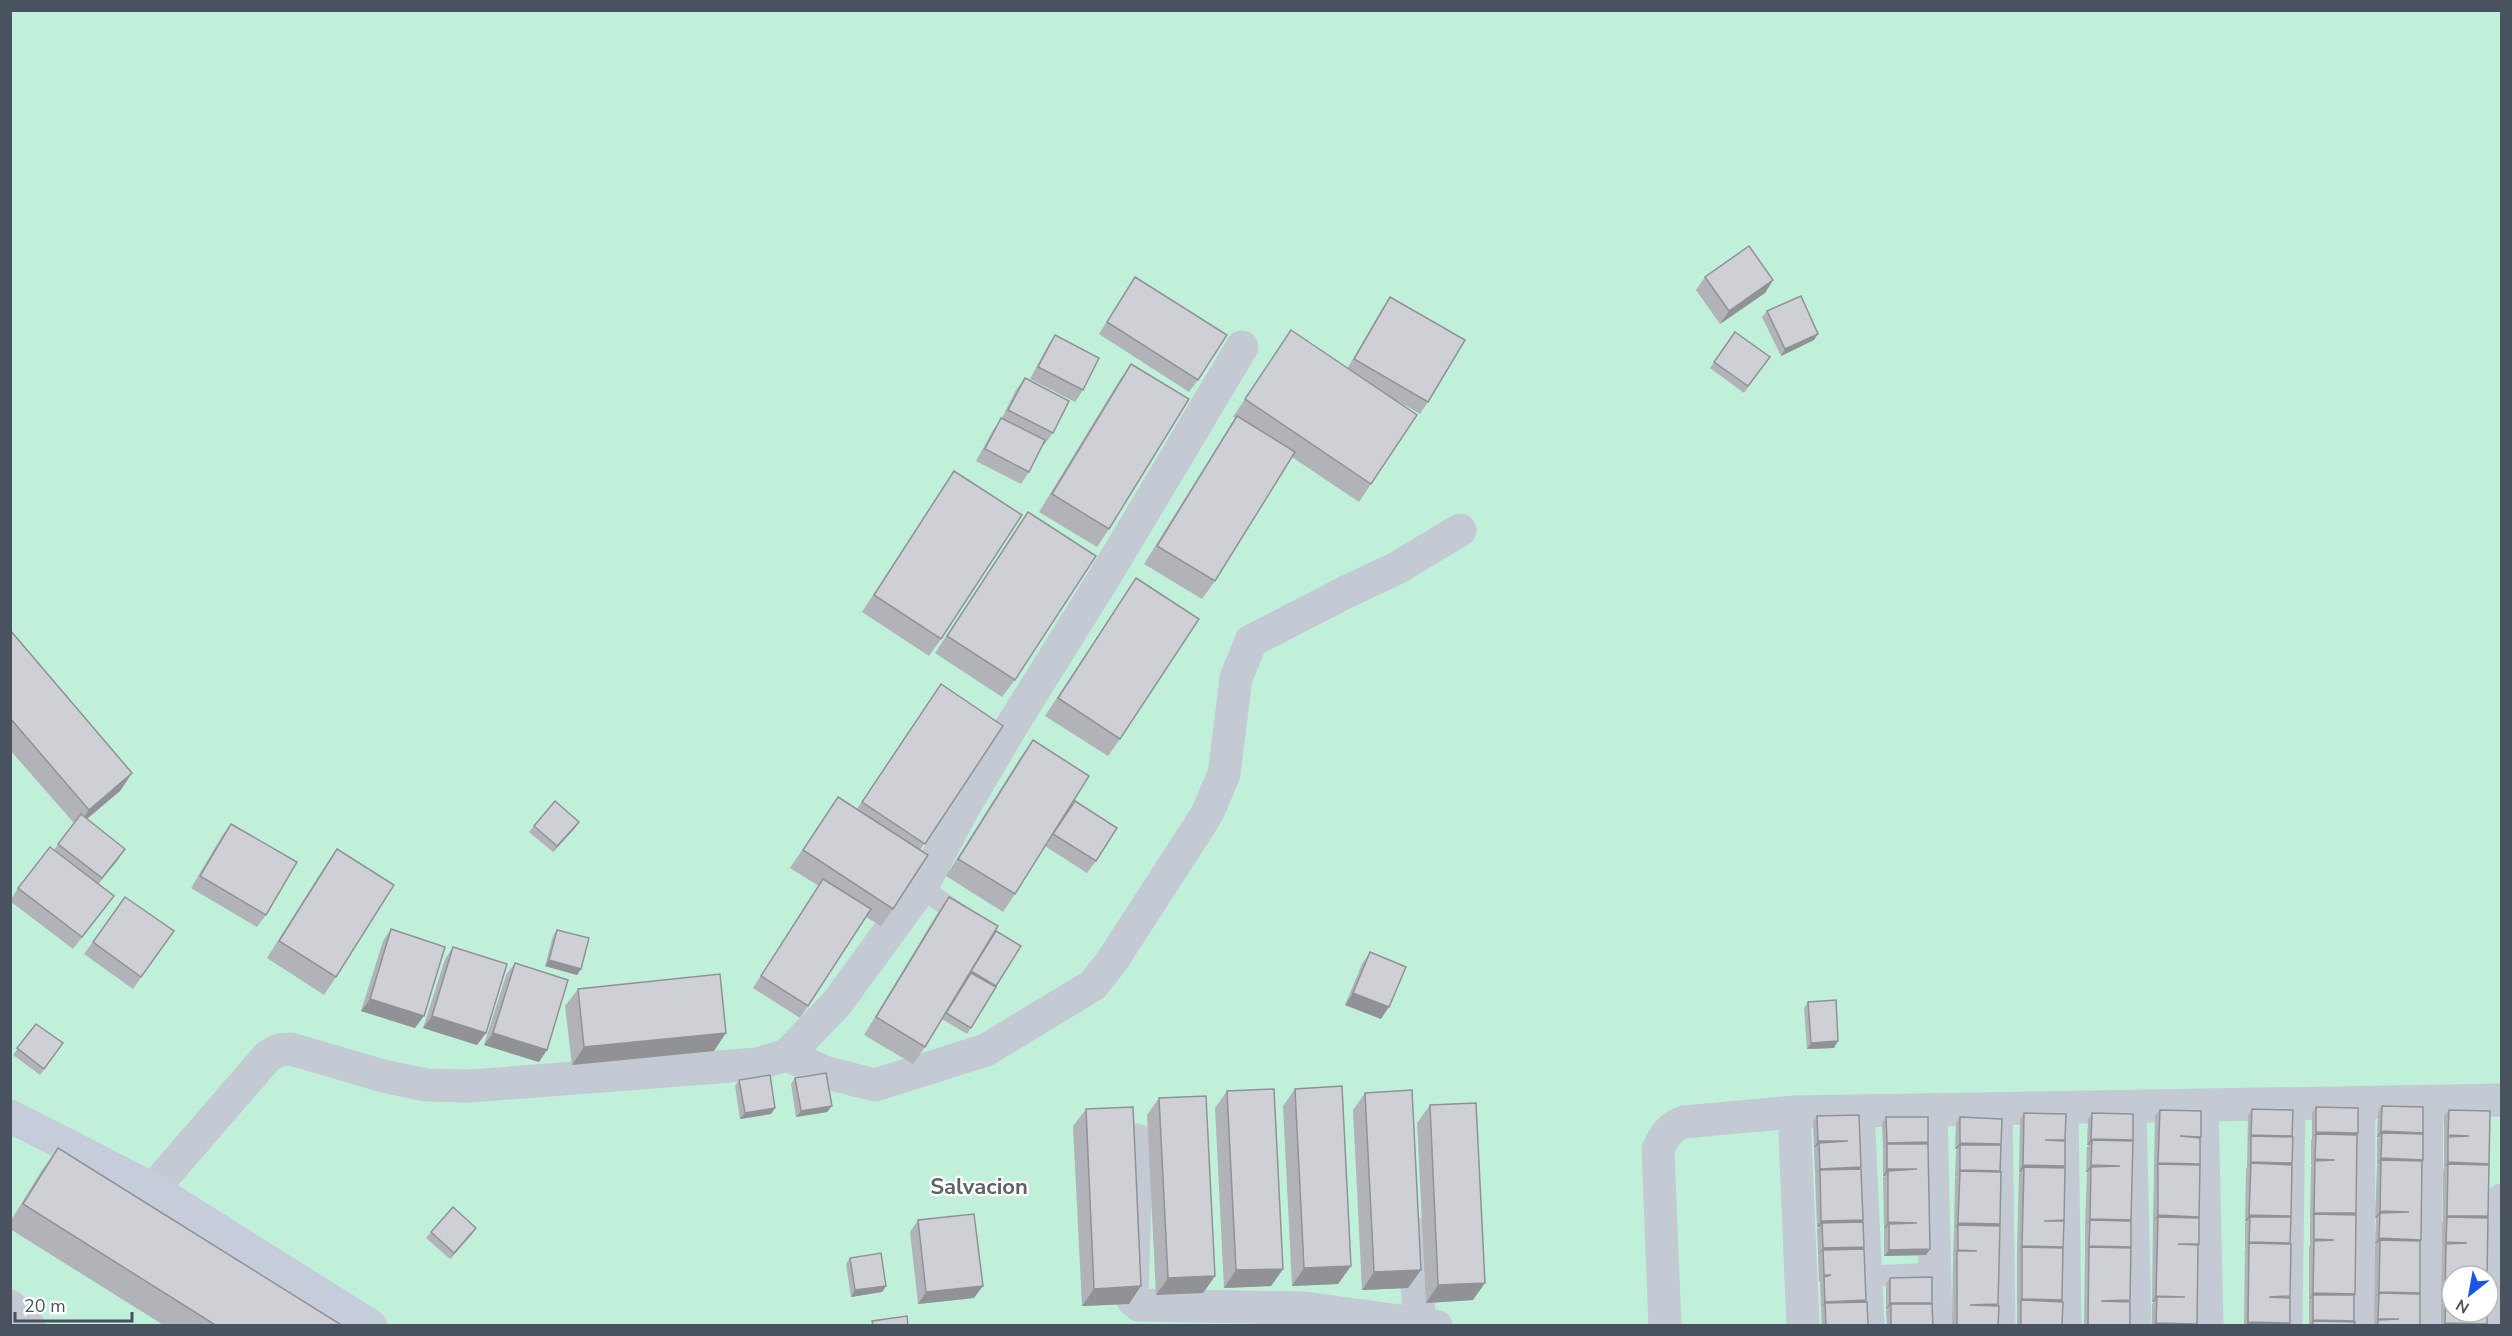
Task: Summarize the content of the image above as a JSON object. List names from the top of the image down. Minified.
{"districts":["Salvacion"],"scale_bar":"20 m","north":"bottom left"}
